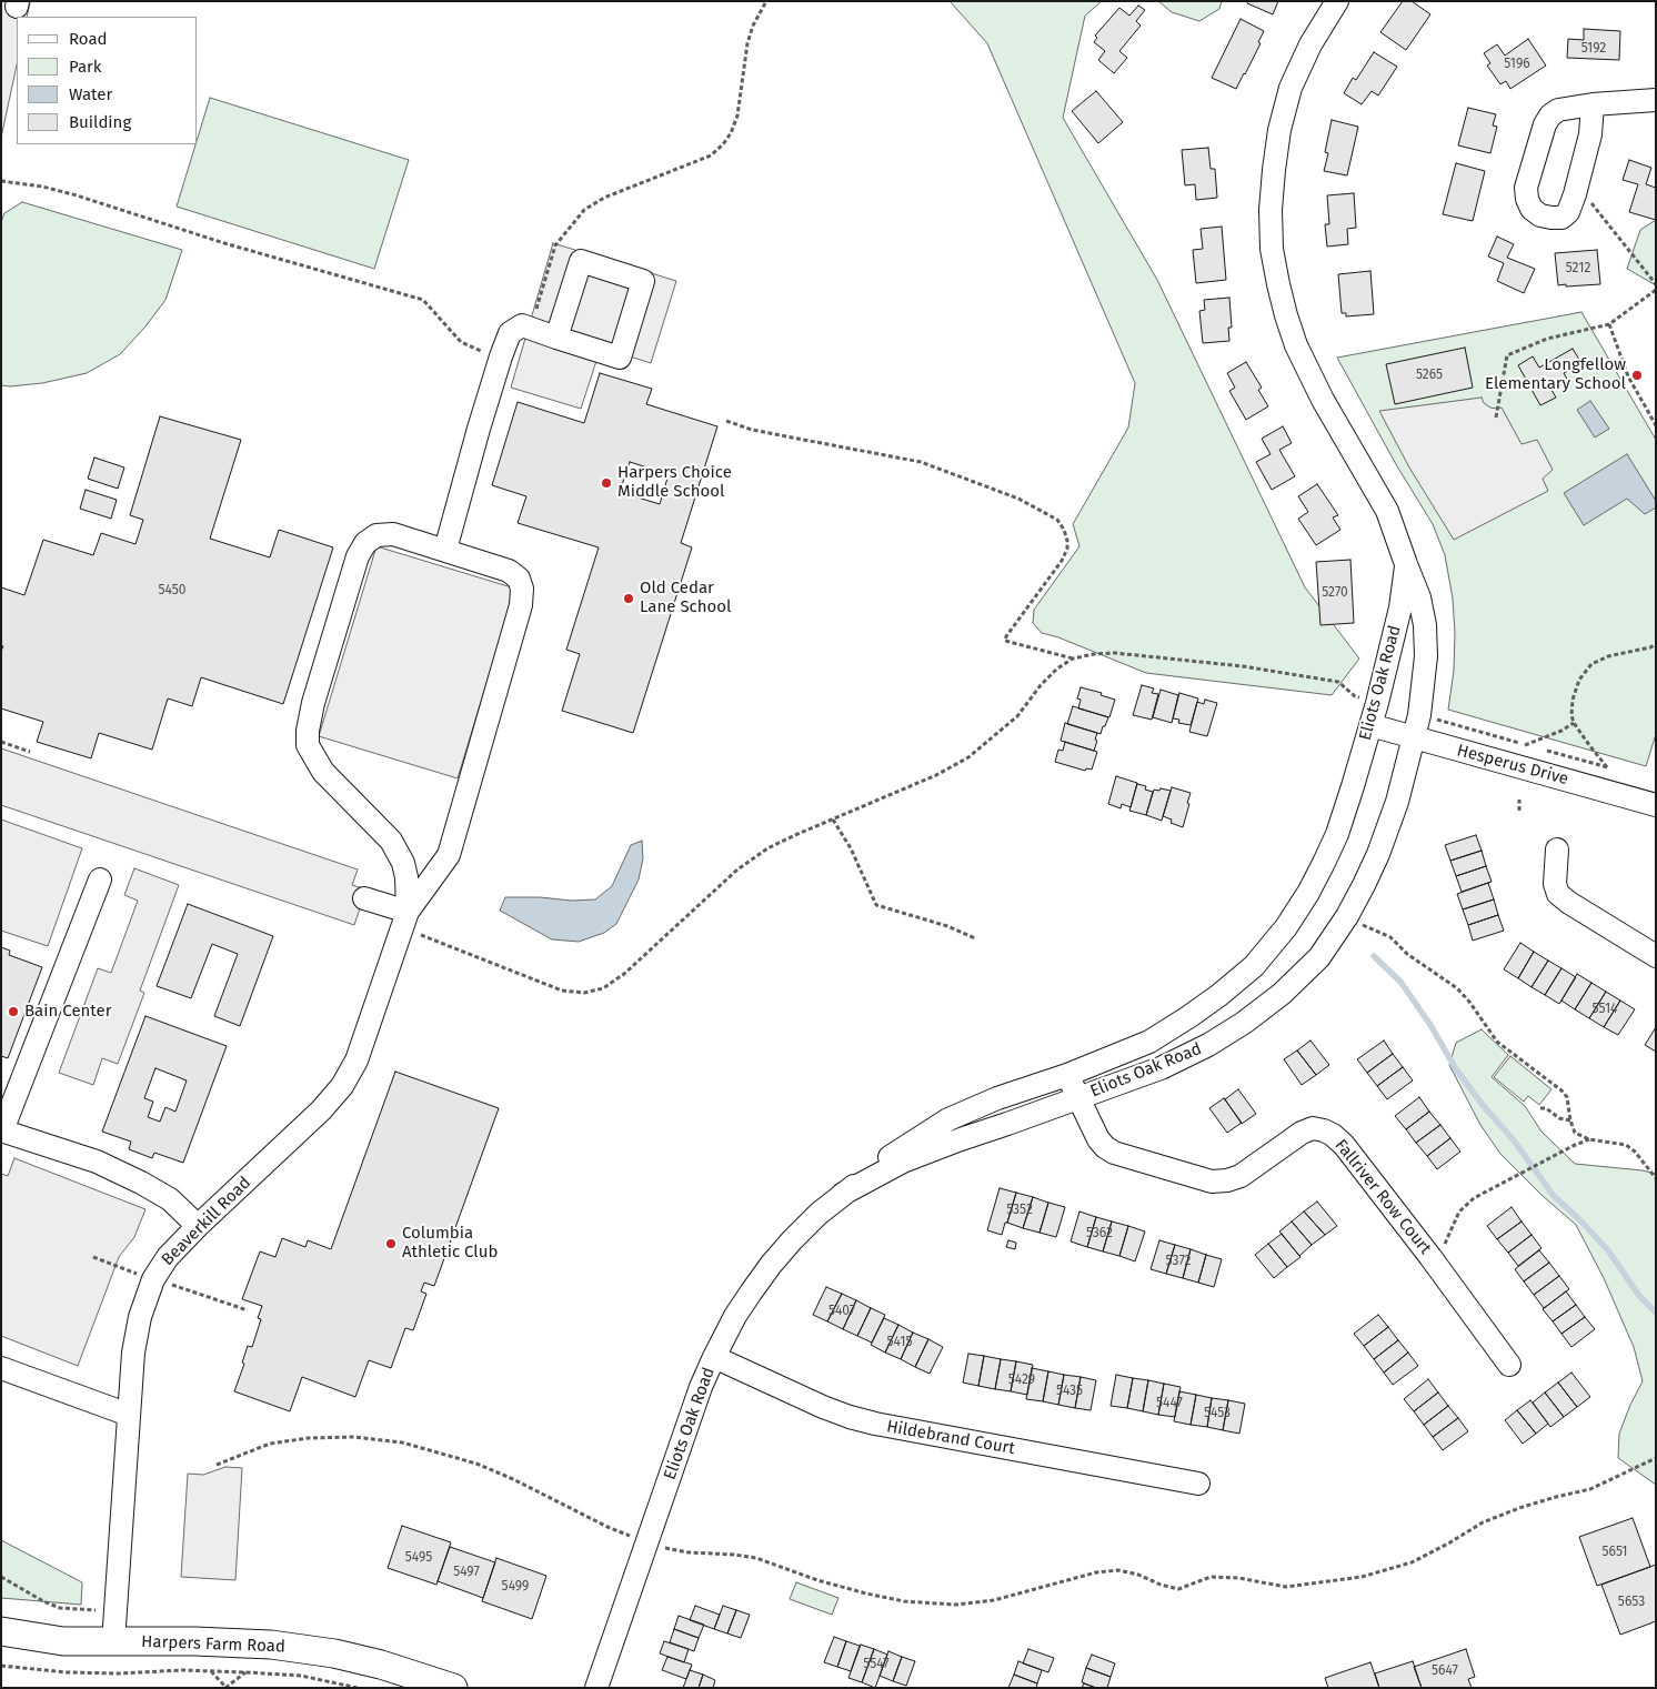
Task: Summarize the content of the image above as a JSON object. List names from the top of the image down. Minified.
{"streets":{"main road":["Harpers Farm Road"],"street":["Eliots Oak Road","Hesperus Drive","Fallriver Row Court","Beaverkill Road","Hildebrand Court"]},"crossings":[["Eliots Oak Road","Hesperus Drive"],["Eliots Oak Road","Fallriver Row Court"],["Eliots Oak Road","Hildebrand Court"],["Beaverkill Road","Harpers Farm Road"]],"places":["Longfellow Elementary School","Harpers Choice Middle School","Old Cedar Lane School","Bain Center","Columbia Athletic Club"],"house_numbers":["5192","5196","5212","5265","5450","5270","5514","5352","5362","5372","5407","5415","5429","5435","5447","5453","5651","5495","5497","5499","5653","5547","5647"],"legend":["Road","Park","Water","Building"]}
